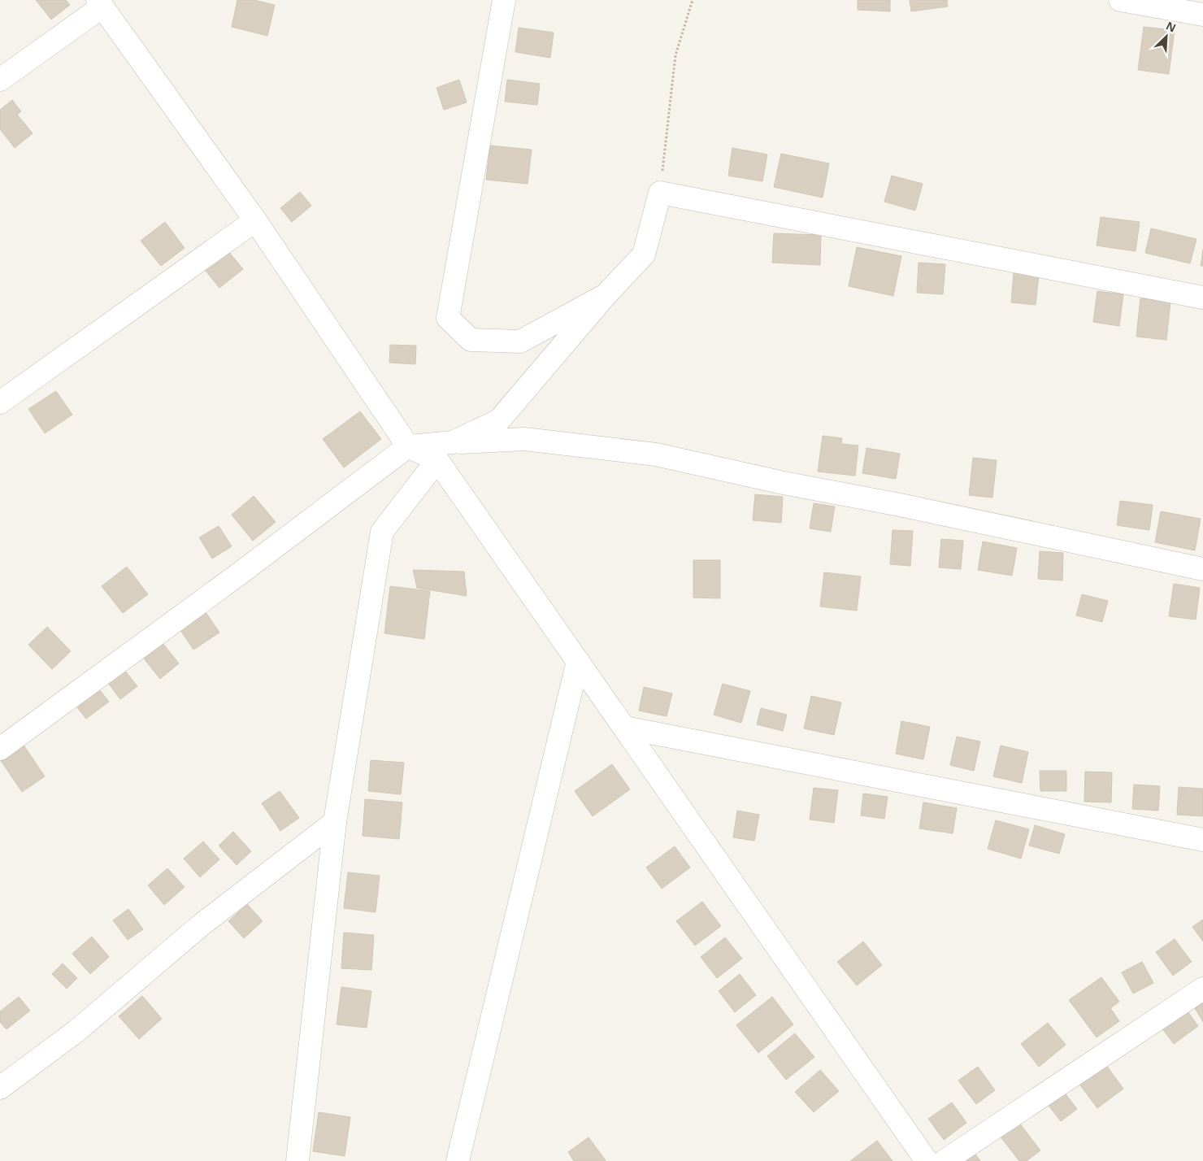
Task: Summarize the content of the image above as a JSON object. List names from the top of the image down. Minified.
{"north":"top right"}
